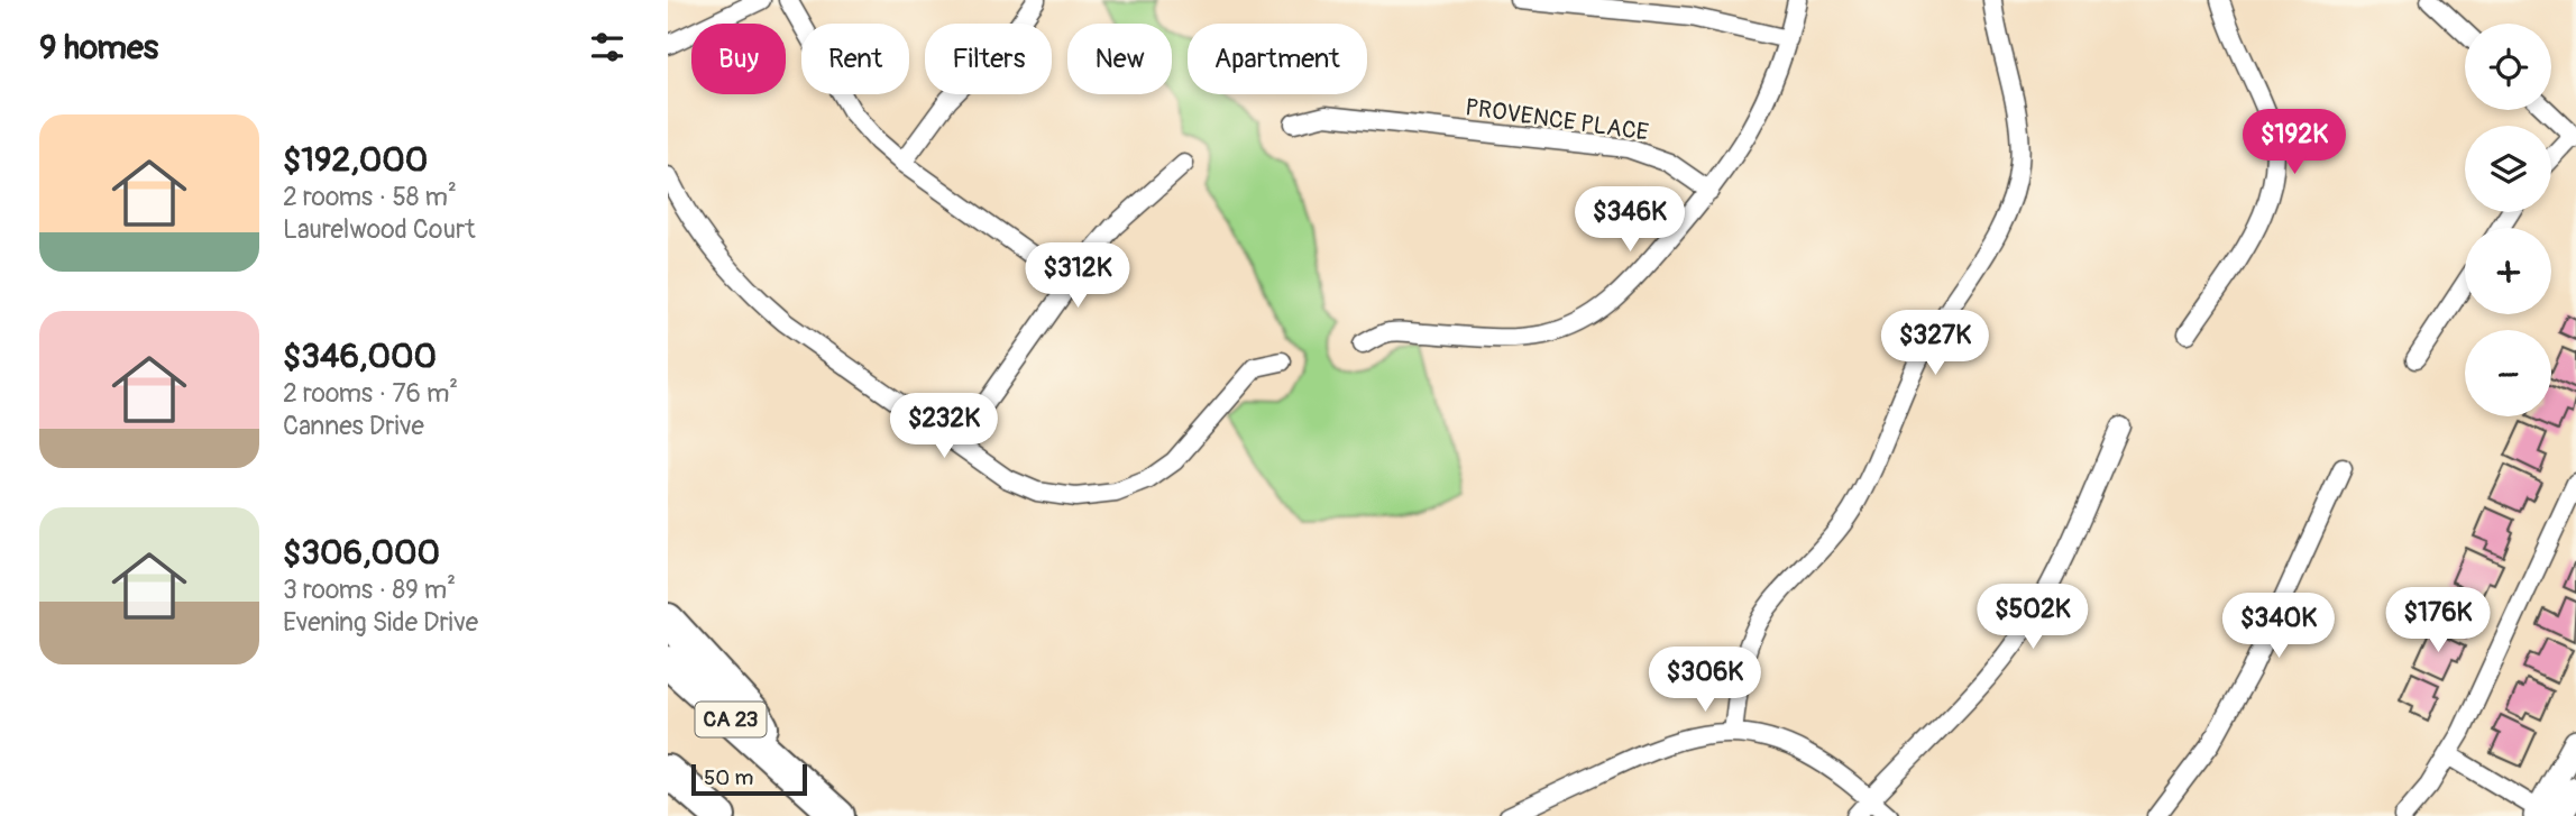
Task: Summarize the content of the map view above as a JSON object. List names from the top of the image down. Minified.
{"streets":{"highway":["CA 23"],"street":["PROVENCE PLACE"]},"scale_bar":"50 m","page":{"heading":"9 homes","map_buttons":["+","−"],"chip":["Buy","Rent","Filters","New","Apartment"],"list":[{"name":"$192,000","note":"2 rooms · 58 m² · Laurelwood Court"},{"name":"$346,000","note":"2 rooms · 76 m² · Cannes Drive"},{"name":"$306,000","note":"3 rooms · 89 m² · Evening Side Drive"}],"price":["$192K","$346K","$312K","$327K","$232K","$502K","$176K","$340K","$306K"],"scale":"50 m"}}
